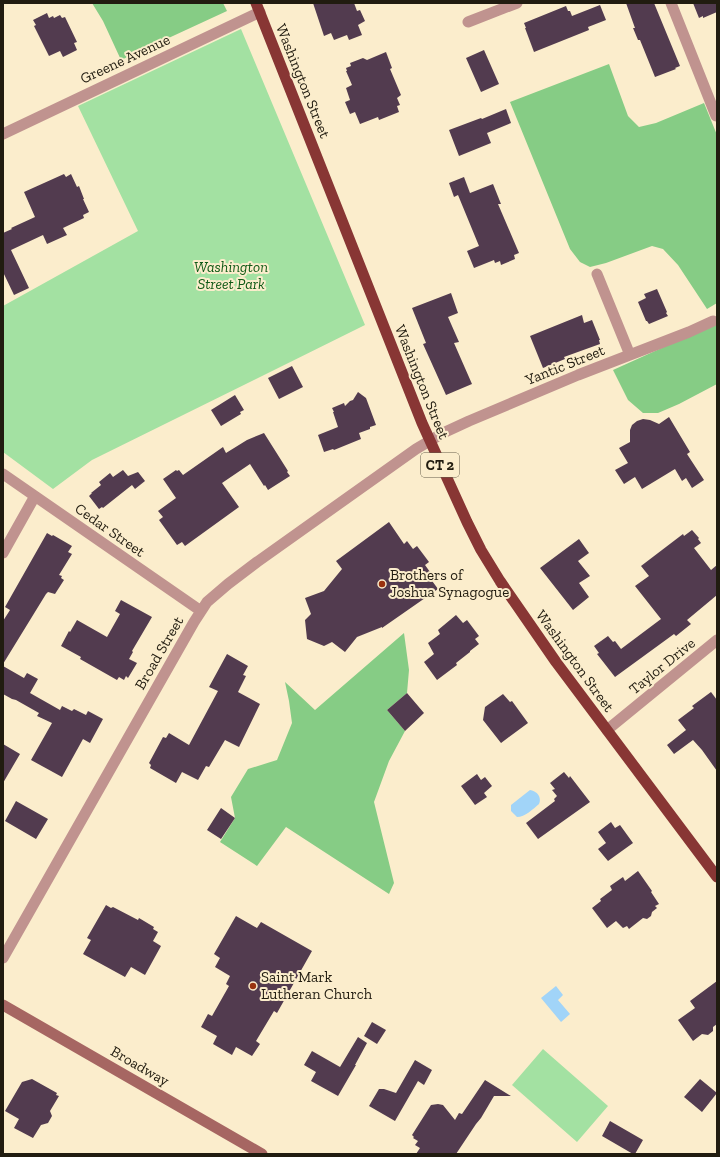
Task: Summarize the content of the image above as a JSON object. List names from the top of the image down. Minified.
{"streets":{"highway":["Washington Street","CT 2"],"main road":["Broadway"],"street":["Greene Avenue","Yantic Street","Cedar Street","Broad Street","Taylor Drive"]},"crossings":[["Greene Avenue","Washington Street"],["Washington Street","Yantic Street"],["Washington Street","Broad Street"],["Washington Street","Taylor Drive"],["Yantic Street","Broad Street"],["Cedar Street","Broad Street"]],"parks":["Washington Street Park"],"places":["Brothers of Joshua Synagogue","Saint Mark Lutheran Church"]}
